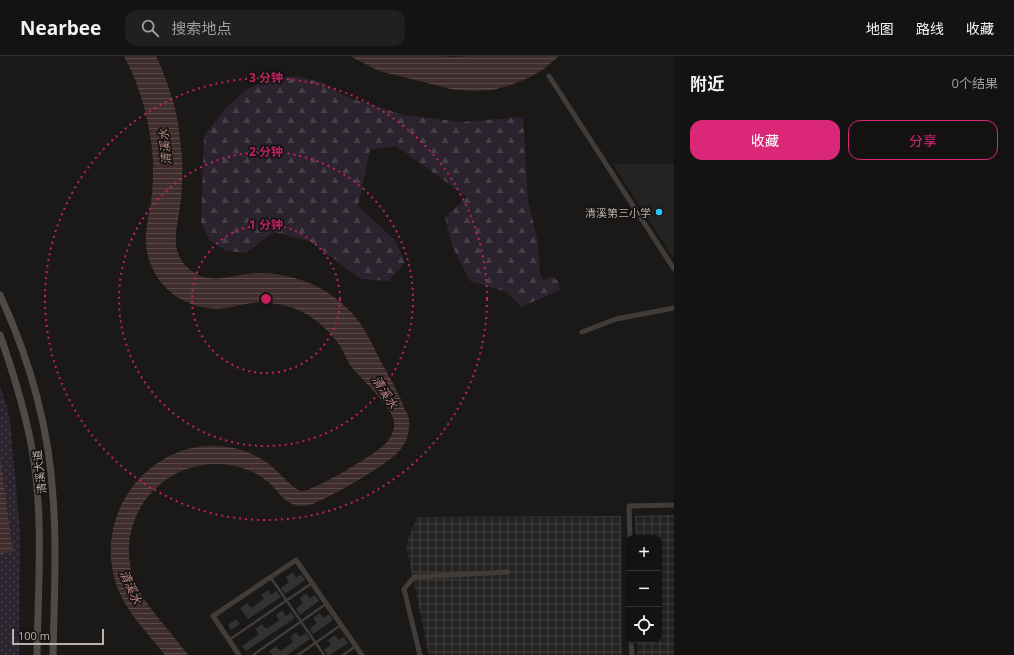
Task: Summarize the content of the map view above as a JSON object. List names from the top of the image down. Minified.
{"streets":{"main road":["清溪大道"]},"water":["清溪水"],"places":["清溪第三小学"],"scale_bar":"100 m","page":{"header":"Nearbee","search":"搜索地点","nav":["地图","路线","收藏"],"heading":["附近","0个结果"],"buttons":["收藏","分享"],"map_buttons":["+","−"],"scale":"100 m"},"rings":["3 分钟","2 分钟","1 分钟"]}
